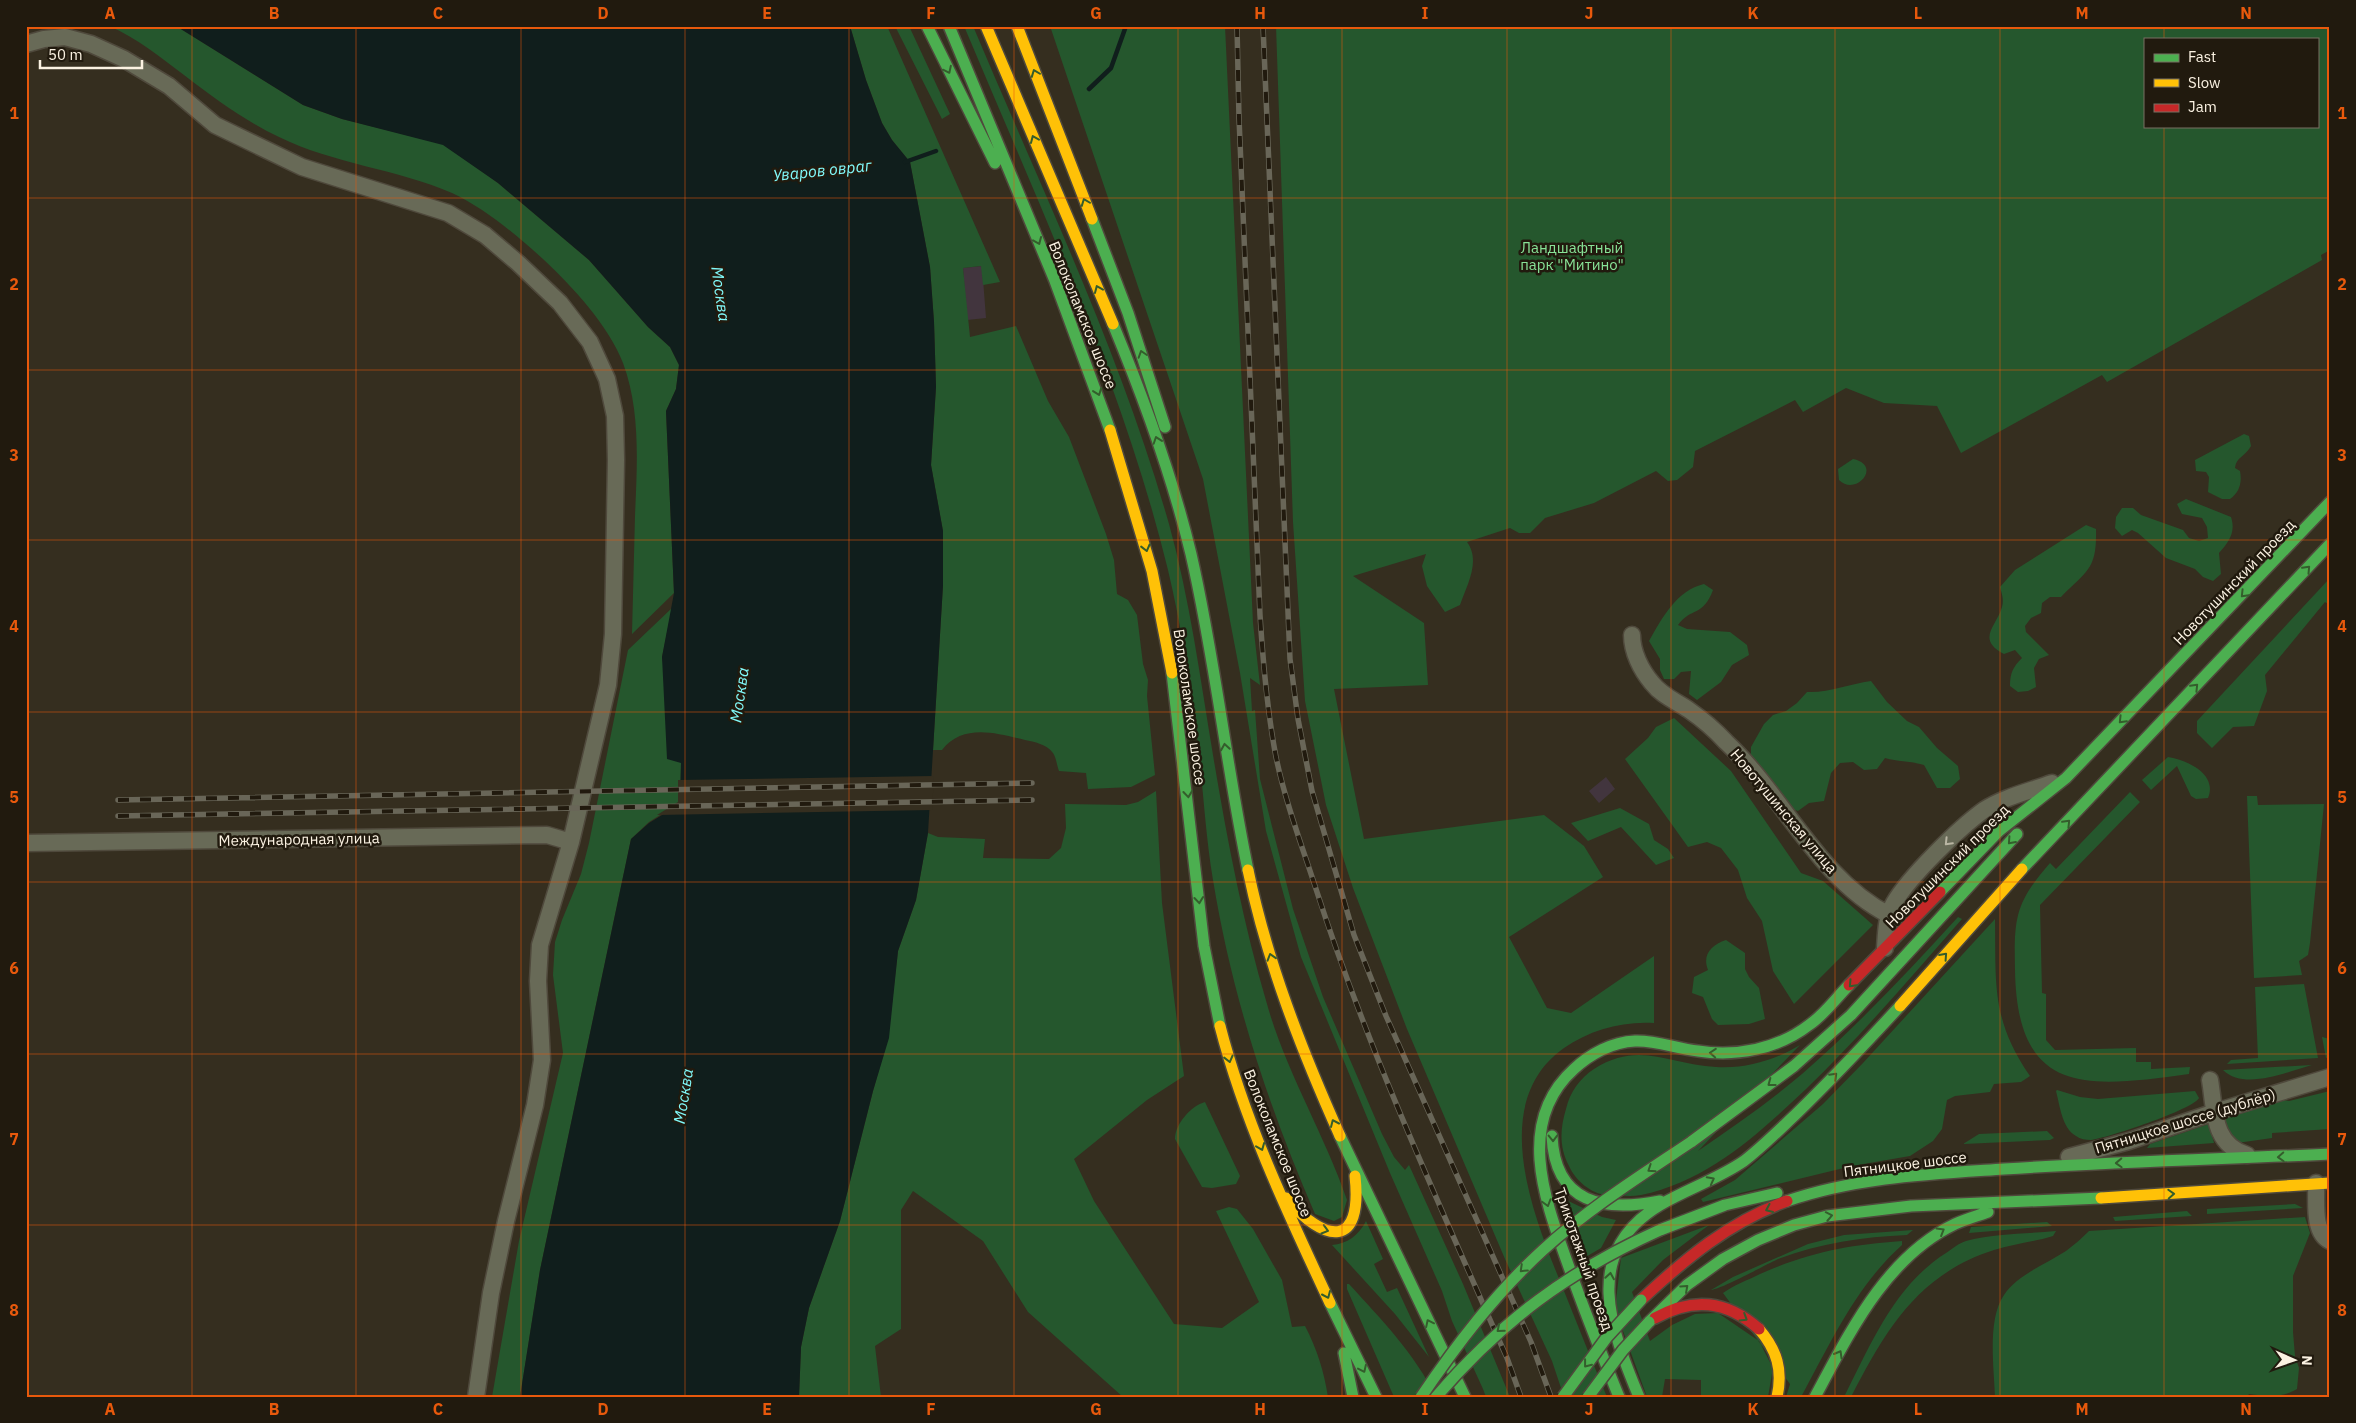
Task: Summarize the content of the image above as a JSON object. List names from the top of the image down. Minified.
{"streets":{"main road":["Волоколамское шоссе","Новотушинский проезд","Пятницкое шоссе","Трикотажный проезд"],"street":["Новотушинская улица","Международная улица","Пятницкое шоссе (дублёр)"]},"crossings":[["Новотушинский проезд","Трикотажный проезд"],["Пятницкое шоссе (дублёр)","Пятницкое шоссе"]],"water":["Уваров овраг","Москва"],"parks":["Ландшафтный парк \"Митино\""],"legend":["Fast","Slow","Jam"],"scale_bar":"50 m","north":"right","grid":{"columns":["A","B","C","D","E","F","G","H","I","J","K","L","M","N"],"rows":["1","2","3","4","5","6","7","8"]}}
